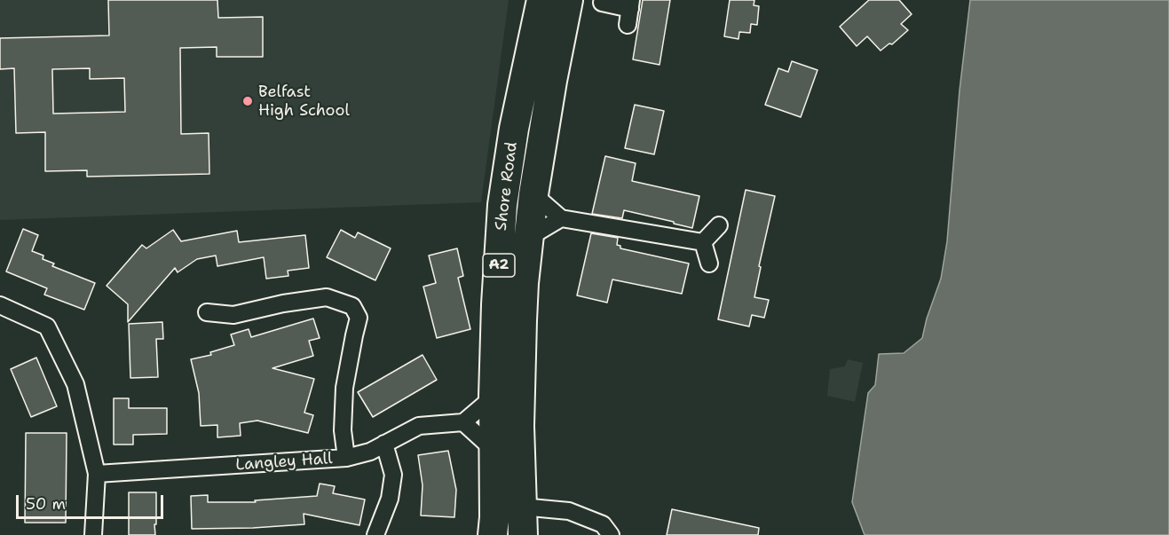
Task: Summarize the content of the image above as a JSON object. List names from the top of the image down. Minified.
{"streets":{"highway":["Shore Road","A2"],"street":["Langley Hall"]},"places":["Belfast High School"],"scale_bar":"50 m"}
